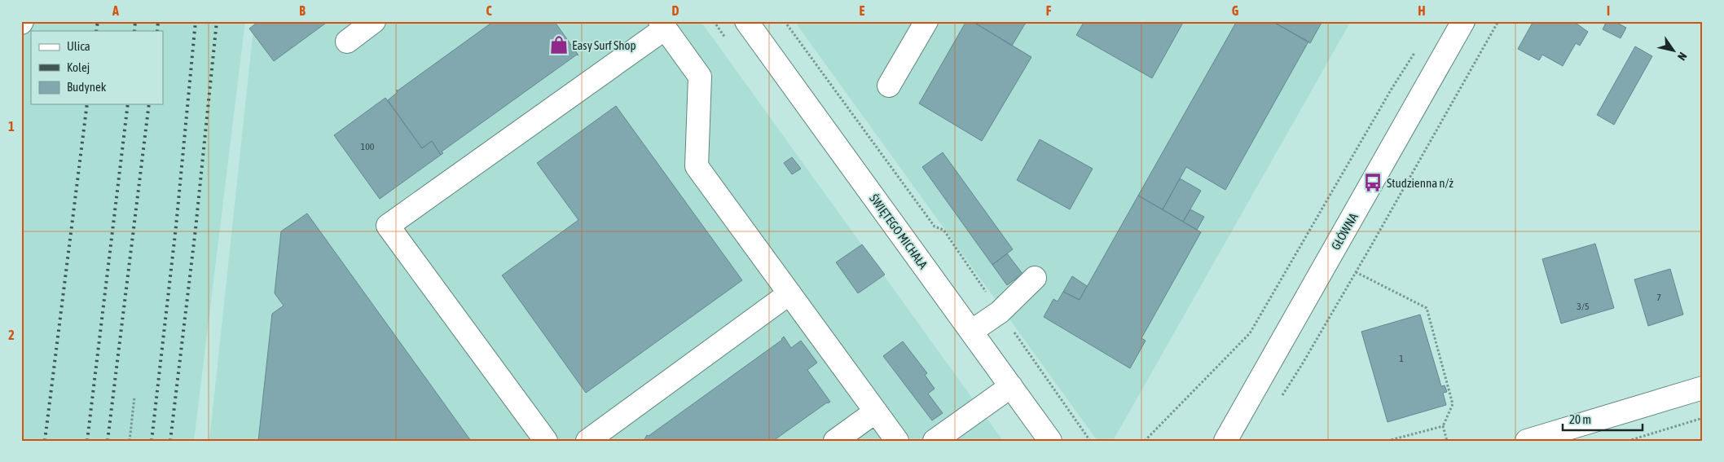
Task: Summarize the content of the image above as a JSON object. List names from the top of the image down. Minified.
{"streets":{"street":["ŚWIĘTEGO MICHAŁA","GŁÓWNA"]},"places":{"shop":["Easy Surf Shop"],"bus stop":["Studzienna n/ż"]},"house_numbers":["100","7","3/5","1"],"legend":["Ulica","Kolej","Budynek"],"scale_bar":"20 m","north":"bottom right","grid":{"columns":["A","B","C","D","E","F","G","H","I"],"rows":["1","2"]}}
